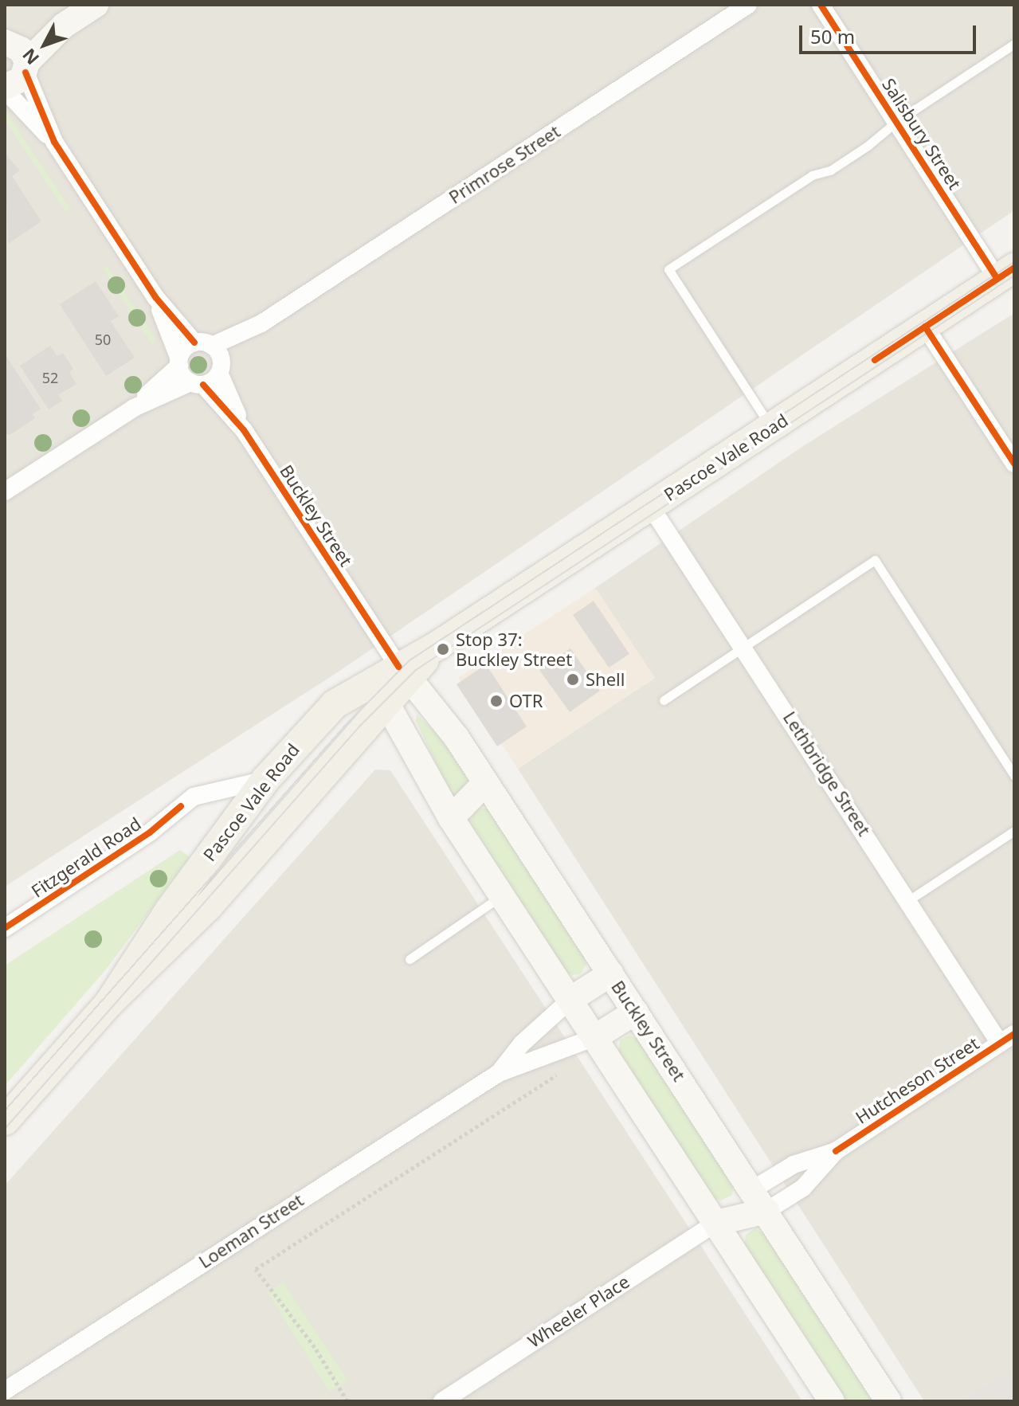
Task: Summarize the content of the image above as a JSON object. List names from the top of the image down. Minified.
{"streets":{"main road":["Pascoe Vale Road","Buckley Street"],"street":["Salisbury Street","Primrose Street","Lethbridge Street","Fitzgerald Road","Hutcheson Street","Loeman Street","Wheeler Place"]},"crossings":[["Salisbury Street","Pascoe Vale Road"],["Primrose Street","Buckley Street"],["Pascoe Vale Road","Buckley Street"],["Pascoe Vale Road","Lethbridge Street"],["Pascoe Vale Road","Fitzgerald Road"],["Buckley Street","Hutcheson Street"],["Lethbridge Street","Hutcheson Street"]],"places":["Stop 37: Buckley Street","Shell","OTR"],"house_numbers":["50","52"],"scale_bar":"50 m","north":"bottom left"}
